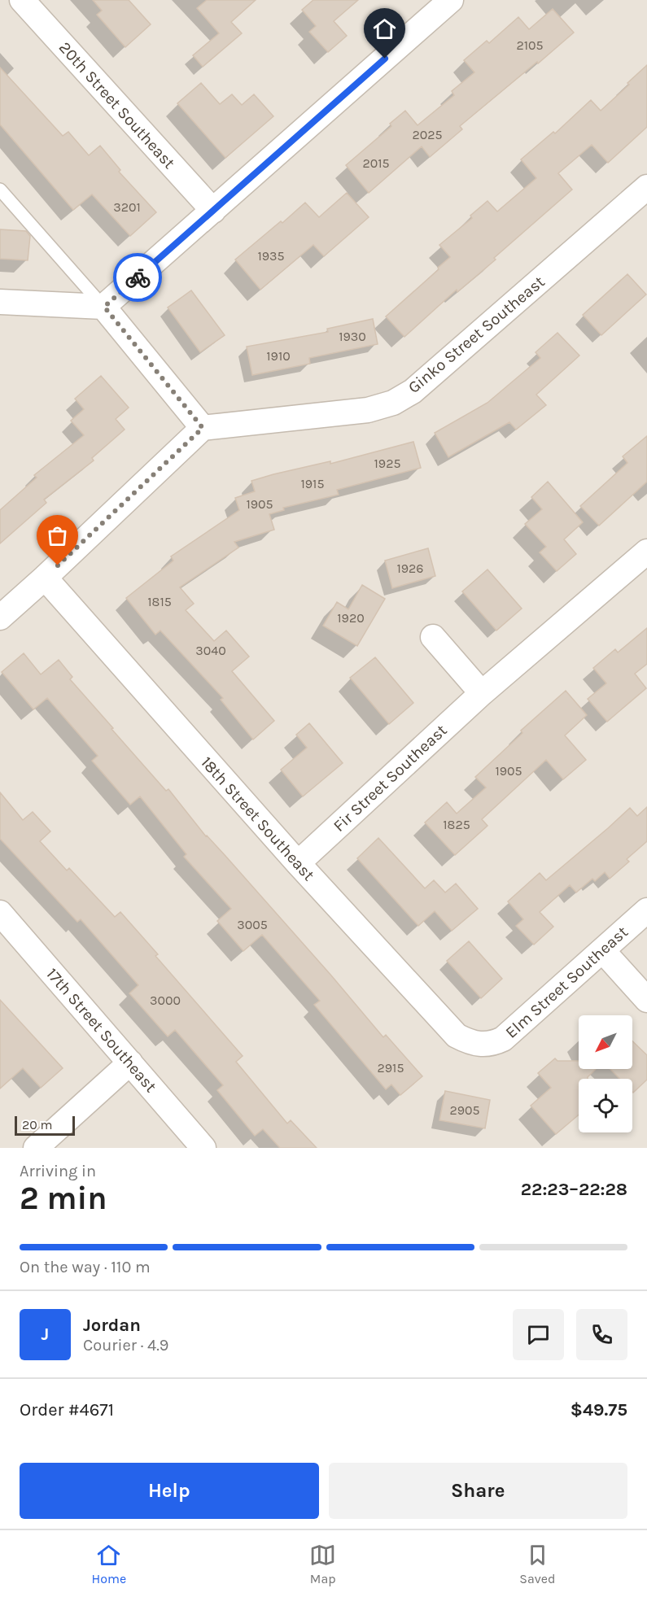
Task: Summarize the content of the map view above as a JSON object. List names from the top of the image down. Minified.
{"streets":{"street":["20th Street Southeast","Ginko Street Southeast","Fir Street Southeast","18th Street Southeast","Elm Street Southeast","17th Street Southeast"]},"crossings":[["Fir Street Southeast","18th Street Southeast"],["18th Street Southeast","Elm Street Southeast"]],"house_numbers":["2105","2025","2015","3201","1935","1930","1910","1925","1915","1905","1926","1815","1920","3040","1905","1825","3005","3000","2915","2905"],"scale_bar":"20 m","north":"bottom left","page":{"scale":"20 m","heading":["2 min","Arriving in","22:23–22:28"],"panel":["Jordan","Courier · 4.9","Order #4671","$49.75"],"bar":"On the way · 110 m","round":"J","buttons":["Help","Share"],"tabs":["Home","Map","Saved"]}}
